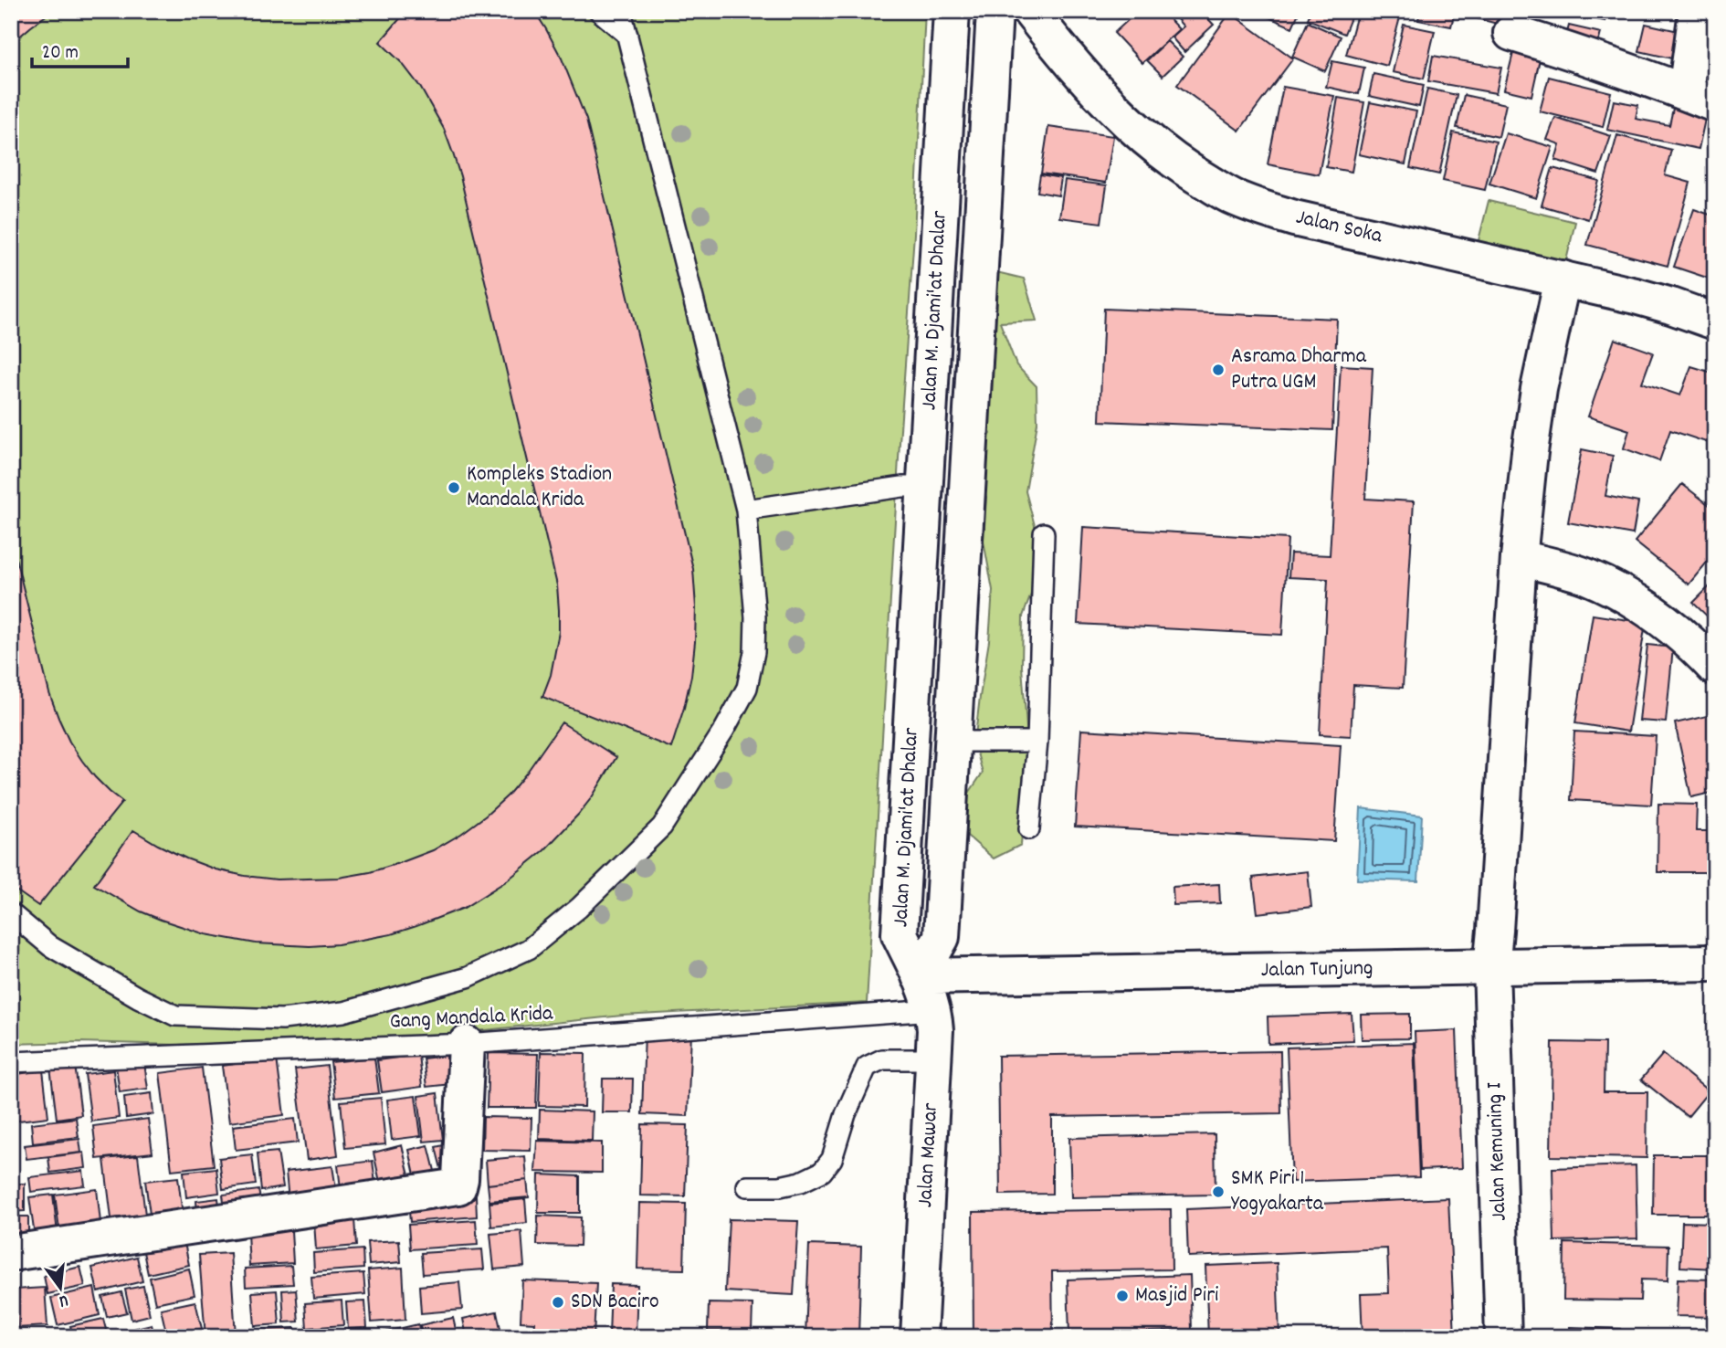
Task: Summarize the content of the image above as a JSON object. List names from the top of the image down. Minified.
{"streets":{"street":["Jalan Soka","Jalan M. Djami'at Dhalar","Jalan Tunjung","Jalan Kemuning I","Jalan Mawar"],"lane":["Gang Mandala Krida"]},"crossings":[["Jalan Soka","Jalan Kemuning I"],["Jalan M. Djami'at Dhalar","Jalan Tunjung"],["Jalan M. Djami'at Dhalar","Jalan Mawar"],["Jalan Tunjung","Jalan Kemuning I"],["Jalan Tunjung","Jalan Mawar"],["Gang Mandala Krida","Jalan Mawar"]],"places":["Asrama Dharma Putra UGM","Kompleks Stadion Mandala Krida","SMK Piri 1 Yogyakarta","Masjid Piri","SDN Baciro"],"scale_bar":"20 m","north":"bottom"}
